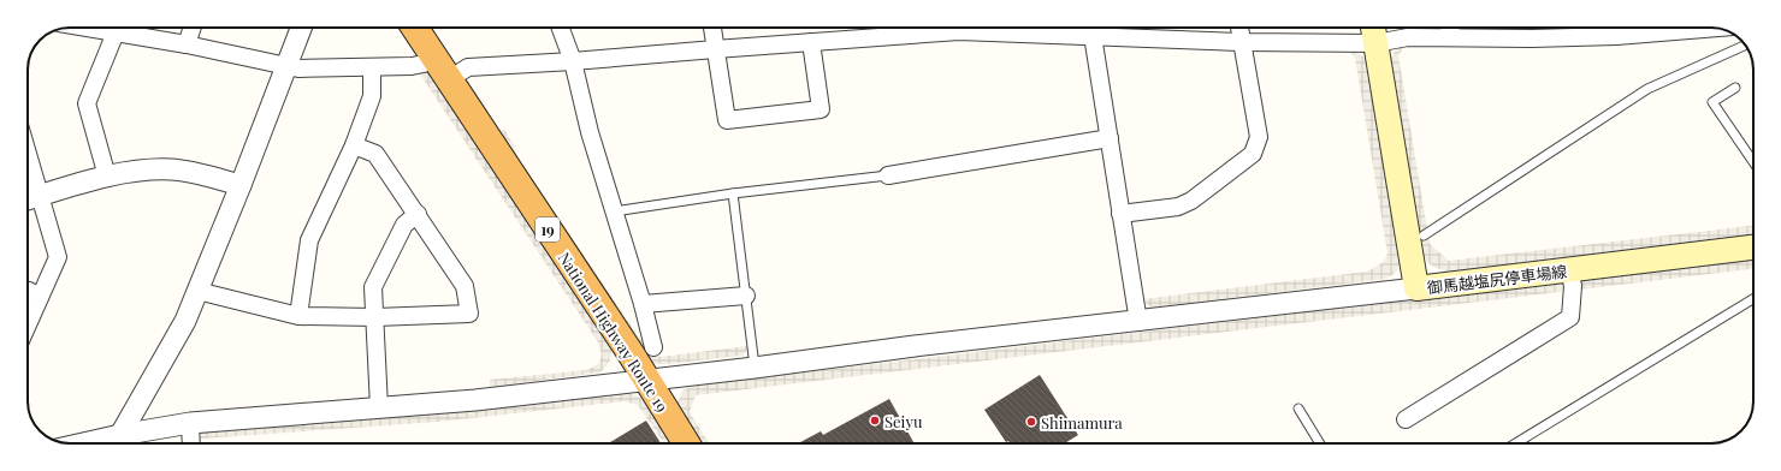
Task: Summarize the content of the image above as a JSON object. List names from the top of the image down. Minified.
{"streets":{"highway":["19","National Highway Route 19"],"main road":["御馬越塩尻停車場線"]},"places":["Seiyu","Shimamura"]}
